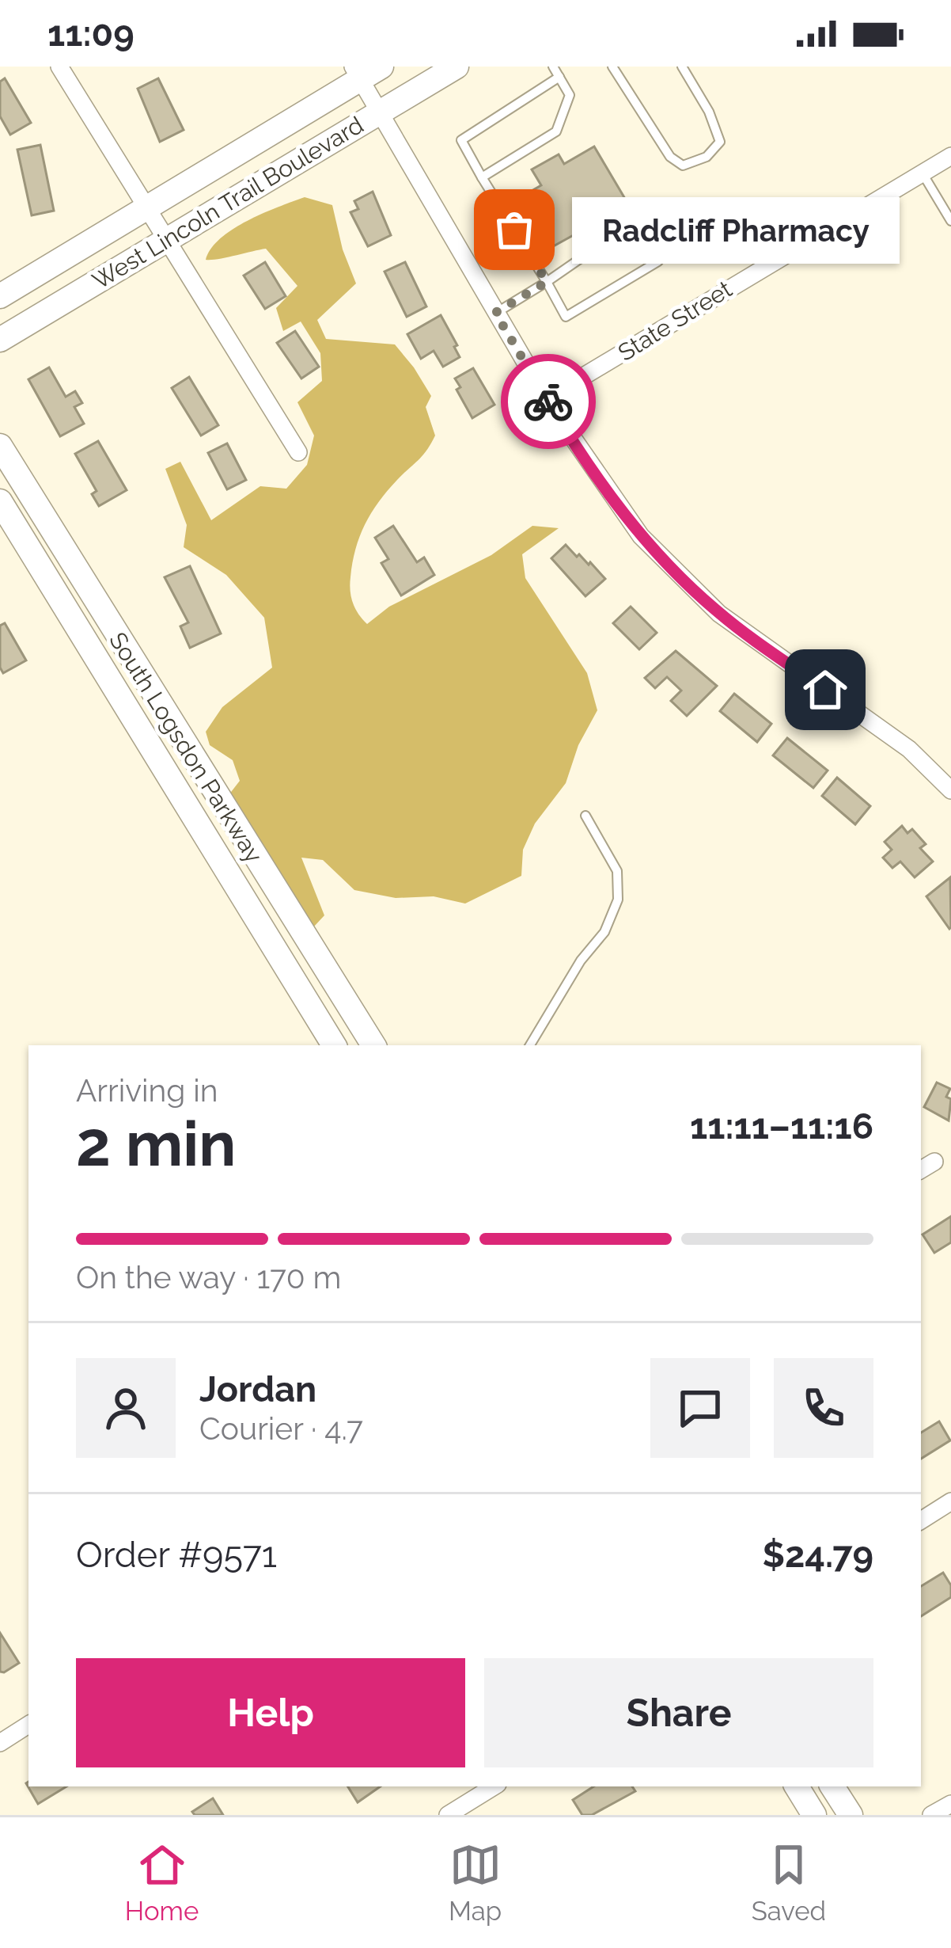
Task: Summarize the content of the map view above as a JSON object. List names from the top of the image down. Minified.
{"streets":{"main road":["West Lincoln Trail Boulevard","South Logsdon Parkway"],"street":["State Street"]},"places":["Radcliff Pharmacy"],"page":{"status":"11:09","bubble":"Radcliff Pharmacy","heading":["2 min","Arriving in","11:11–11:16"],"panel":["Jordan","Courier · 4.7","Order #9571","$24.79"],"bar":"On the way · 170 m","buttons":["Help","Share"],"tabs":["Home","Map","Saved"]}}
